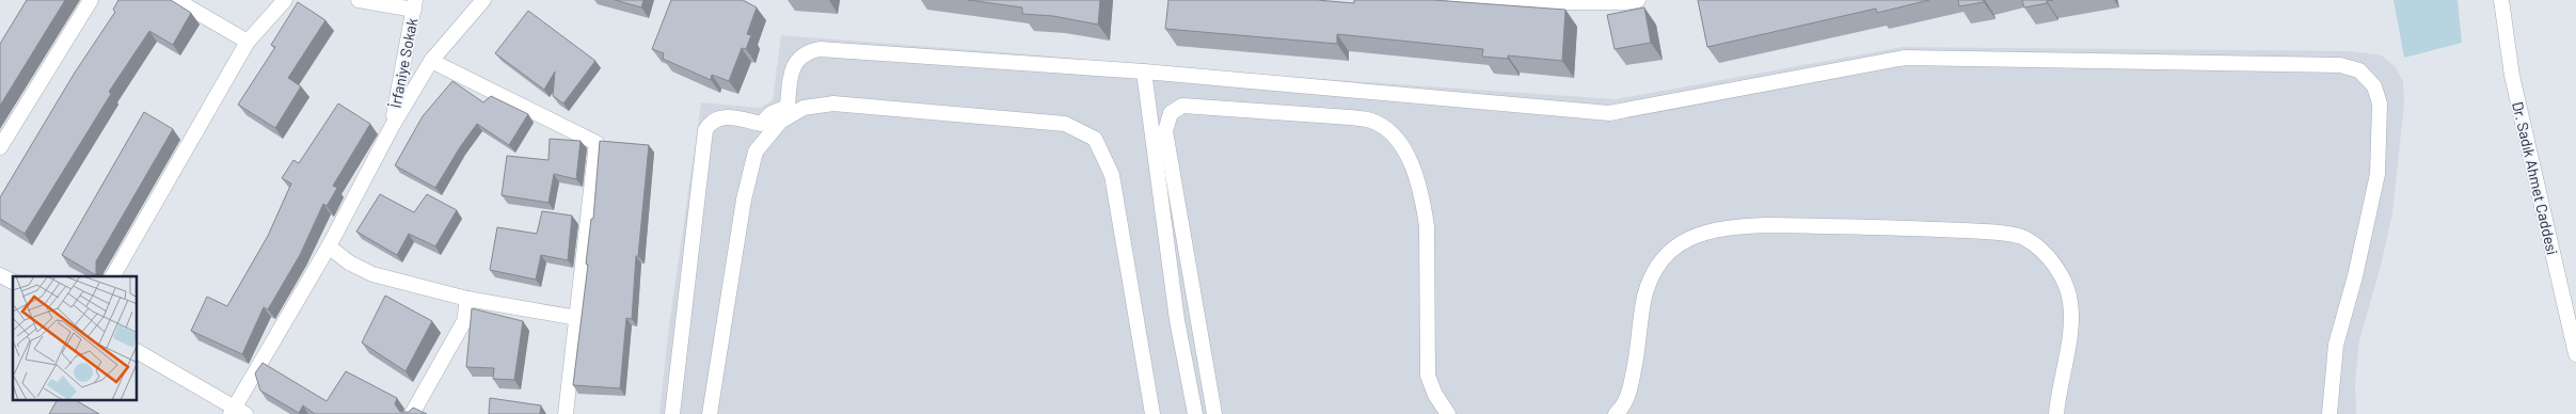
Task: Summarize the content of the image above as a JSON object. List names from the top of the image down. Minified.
{"streets":{"street":["İrfaniye Sokak","Dr. Sadık Ahmet Caddesi"]}}
